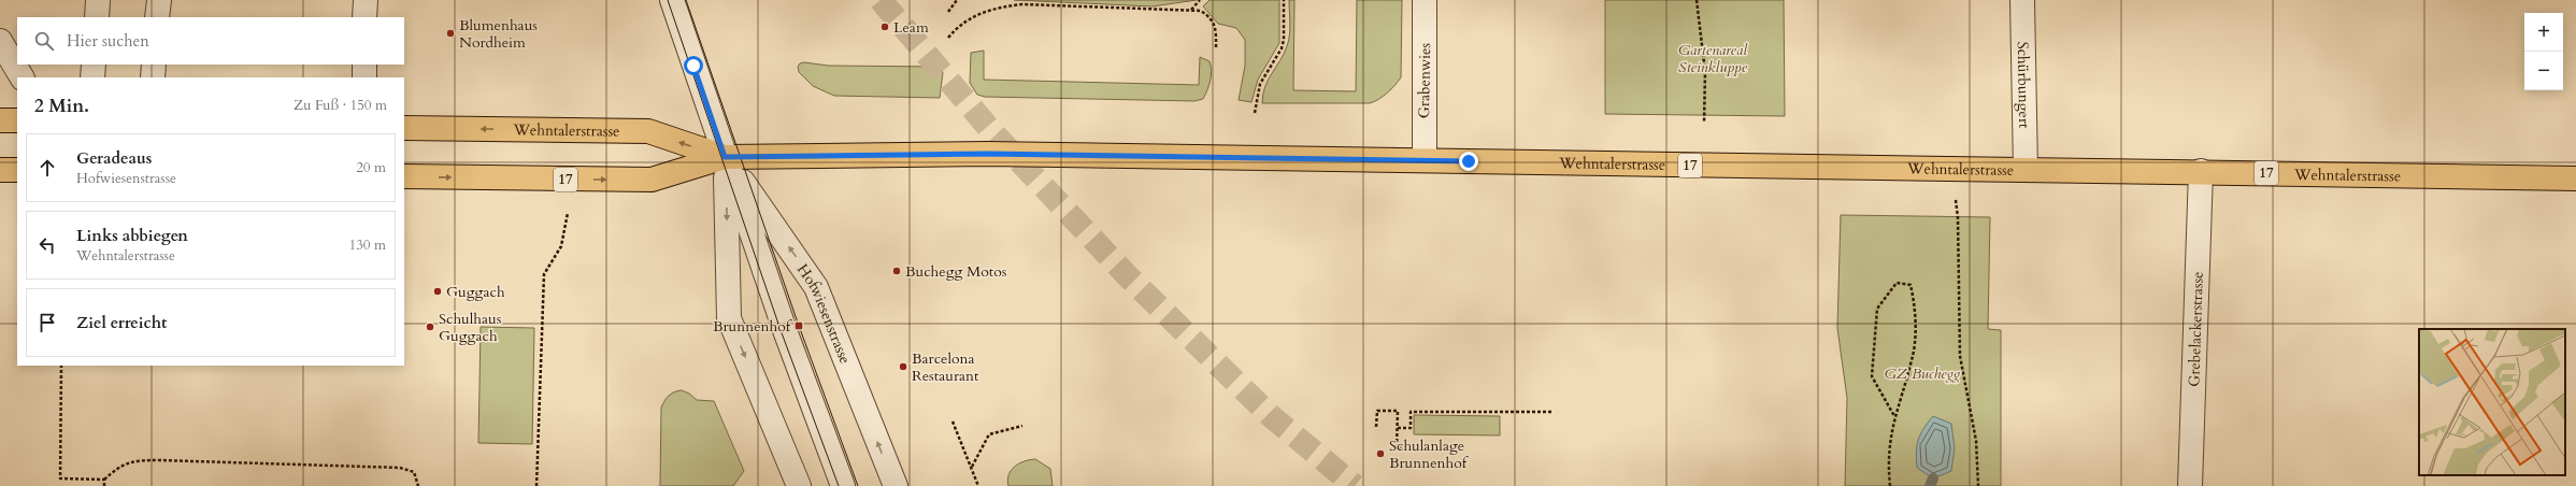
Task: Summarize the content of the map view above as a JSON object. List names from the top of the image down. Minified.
{"streets":{"main road":["Wehntalerstrasse","17"],"street":["Grabenwies","Schürbungert","Hofwiesenstrasse","Grebelackerstrasse"]},"crossings":[["Grabenwies","Wehntalerstrasse"],["Schürbungert","Wehntalerstrasse"],["Wehntalerstrasse","Hofwiesenstrasse"],["Wehntalerstrasse","Grebelackerstrasse"]],"parks":["Gartenareal Steinkluppe","GZ Buchegg"],"places":{"other":["Leam","Blumenhaus Nordheim","Buchegg Motos","Guggach","Schulhaus Guggach","Barcelona Restaurant","Schulanlage Brunnenhof"],"transit":["Brunnenhof"]},"page":{"map_buttons":["+","−"],"search":"Hier suchen","heading":["2 Min.","Zu Fuß · 150 m"],"list":[["Geradeaus","Hofwiesenstrasse","20 m"],["Links abbiegen","Wehntalerstrasse","130 m"],"Ziel erreicht"]}}
